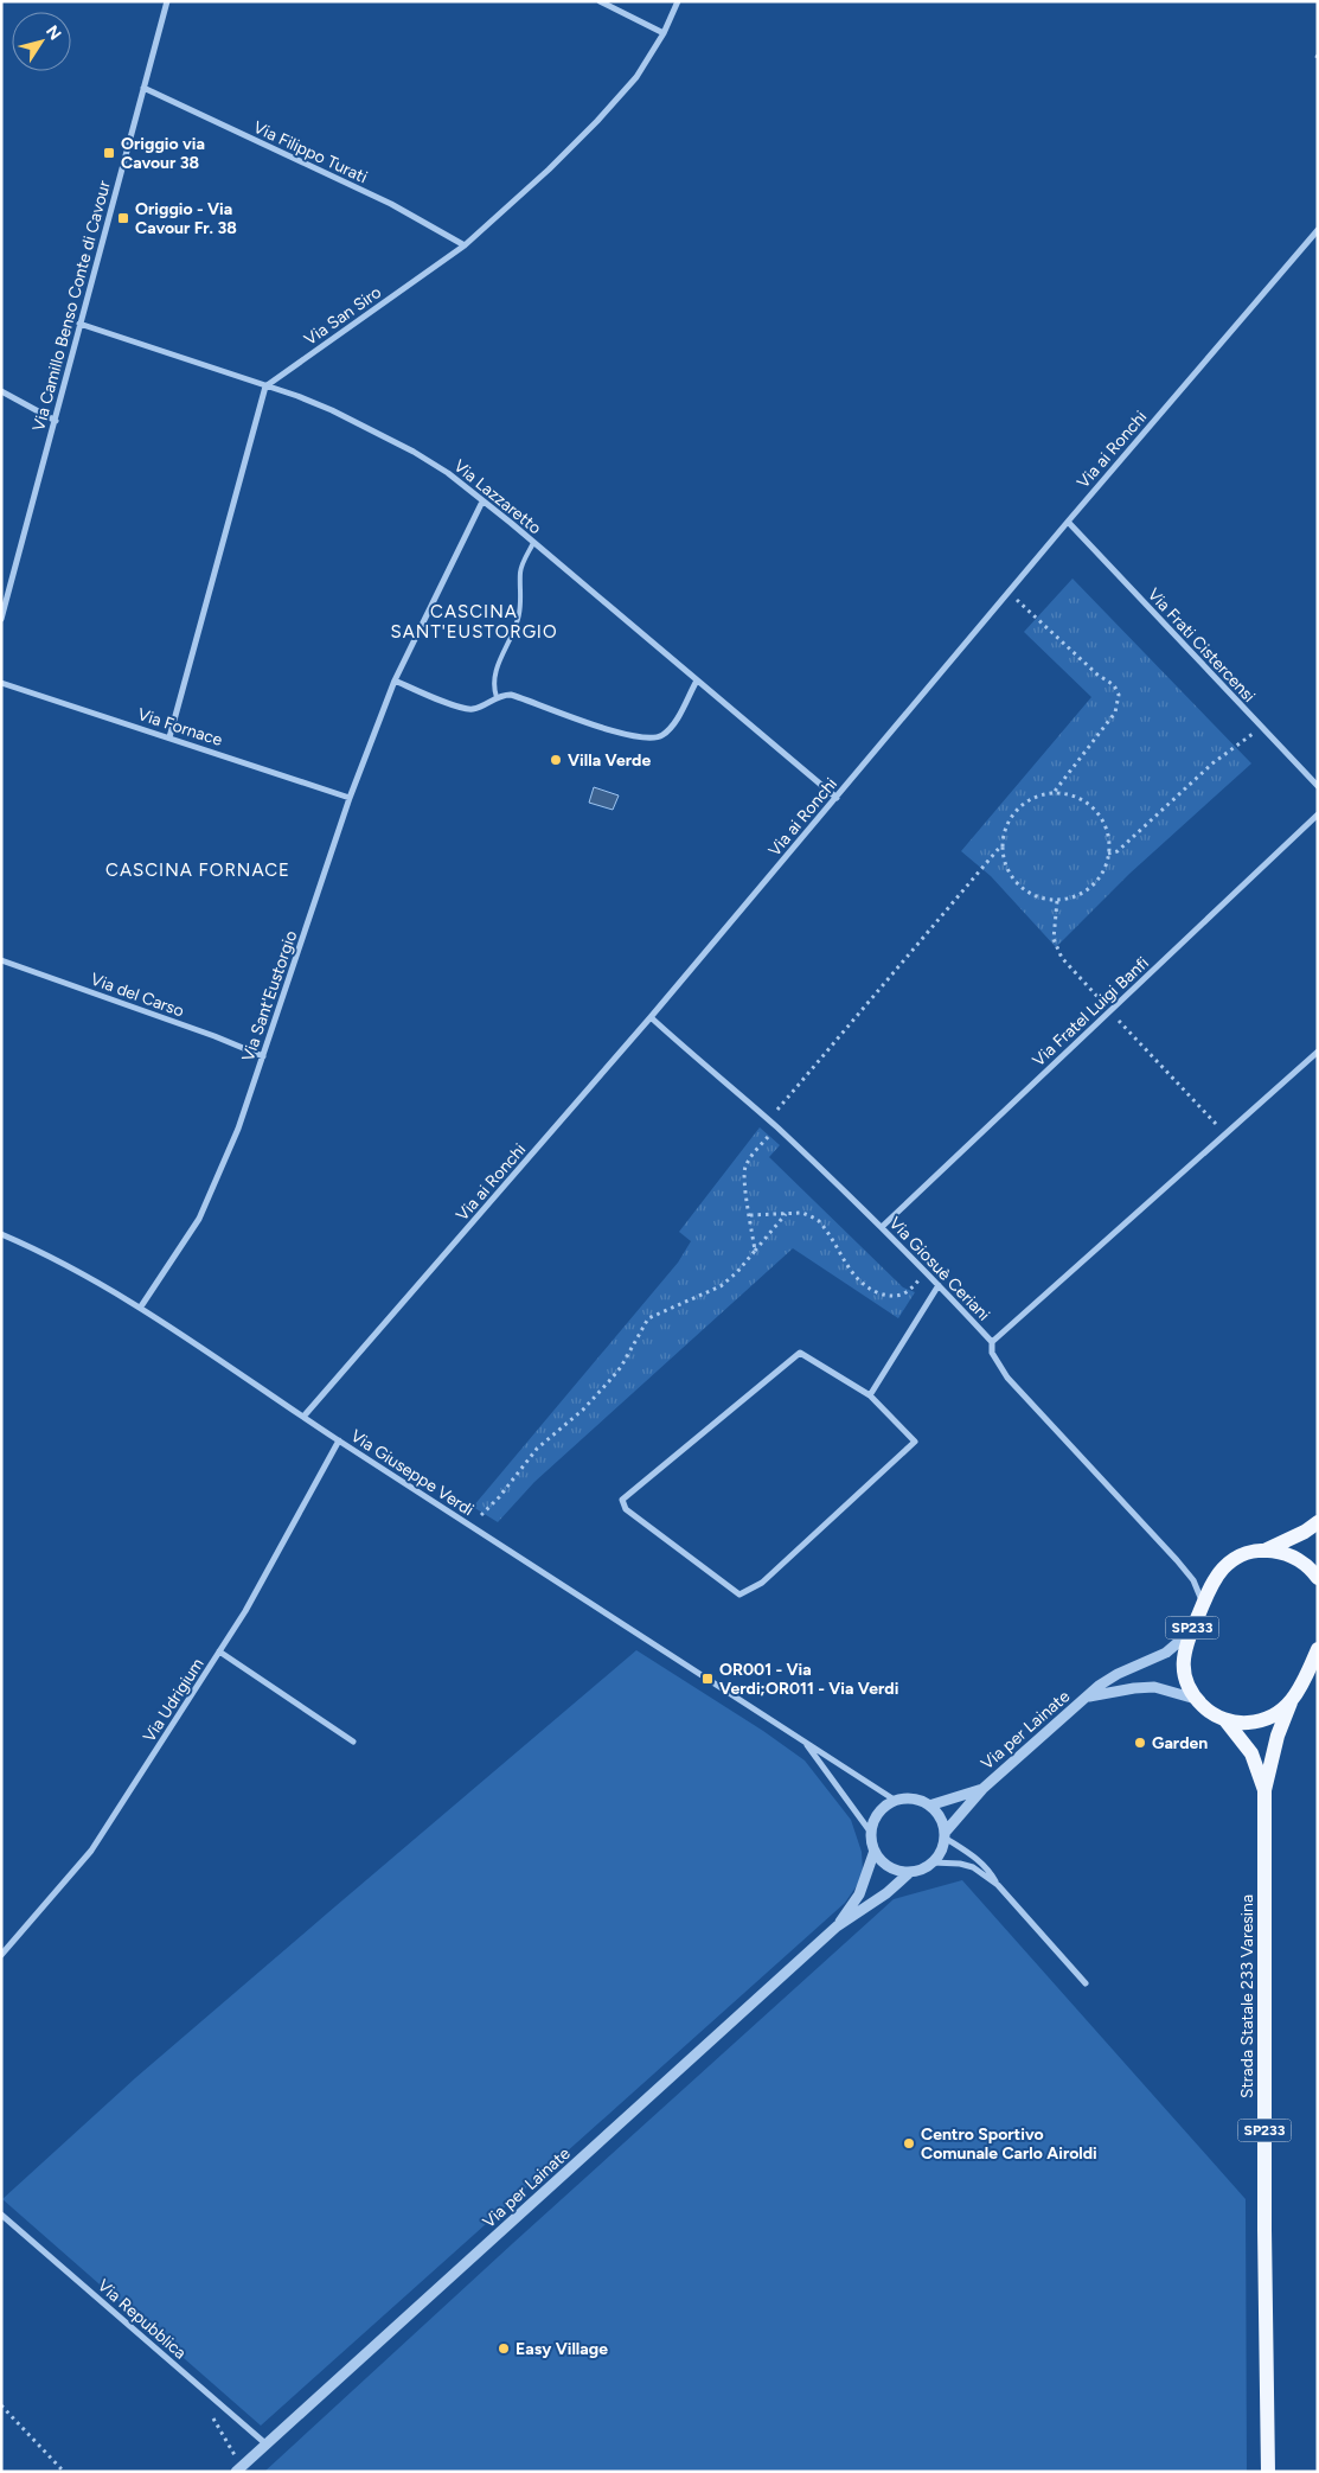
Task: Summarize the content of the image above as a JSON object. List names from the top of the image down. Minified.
{"streets":{"main road":["SP233","Strada Statale 233 Varesina"],"street":["Via Filippo Turati","Via Camillo Benso Conte di Cavour","Via San Siro","Via ai Ronchi","Via Lazzaretto","Via Frati Cistercensi","Via Fornace","Via del Carso","Via Sant'Eustorgio","Via Fratel Luigi Banfi","Via Giosuè Ceriani","Via Giuseppe Verdi","Via Udrigium","Via per Lainate","Via Repubblica"]},"crossings":[["Via Filippo Turati","Via Camillo Benso Conte di Cavour"],["Via Filippo Turati","Via San Siro"],["Via Camillo Benso Conte di Cavour","Via Lazzaretto"],["Via San Siro","Via Lazzaretto"],["Via ai Ronchi","Via Lazzaretto"],["Via ai Ronchi","Via Frati Cistercensi"],["Via ai Ronchi","Via Giosuè Ceriani"],["Via ai Ronchi","Via Giuseppe Verdi"],["Via Lazzaretto","Via Sant'Eustorgio"],["Via Fornace","Via Sant'Eustorgio"],["Via del Carso","Via Sant'Eustorgio"],["Via Sant'Eustorgio","Via Giuseppe Verdi"],["Via Fratel Luigi Banfi","Via Giosuè Ceriani"],["Via Giuseppe Verdi","Via Udrigium"],["Via Giuseppe Verdi","Via per Lainate"],["SP233","Via per Lainate"],["SP233","Strada Statale 233 Varesina"],["Via per Lainate","Via Repubblica"]],"districts":["CASCINA SANT'EUSTORGIO","CASCINA FORNACE"],"places":{"transit":["Origgio via Cavour 38","Origgio - Via Cavour Fr. 38","OR001 - Via Verdi;OR011 - Via Verdi"],"other":["Villa Verde","Garden","Centro Sportivo Comunale Carlo Airoldi","Easy Village"]},"north":"top right"}
